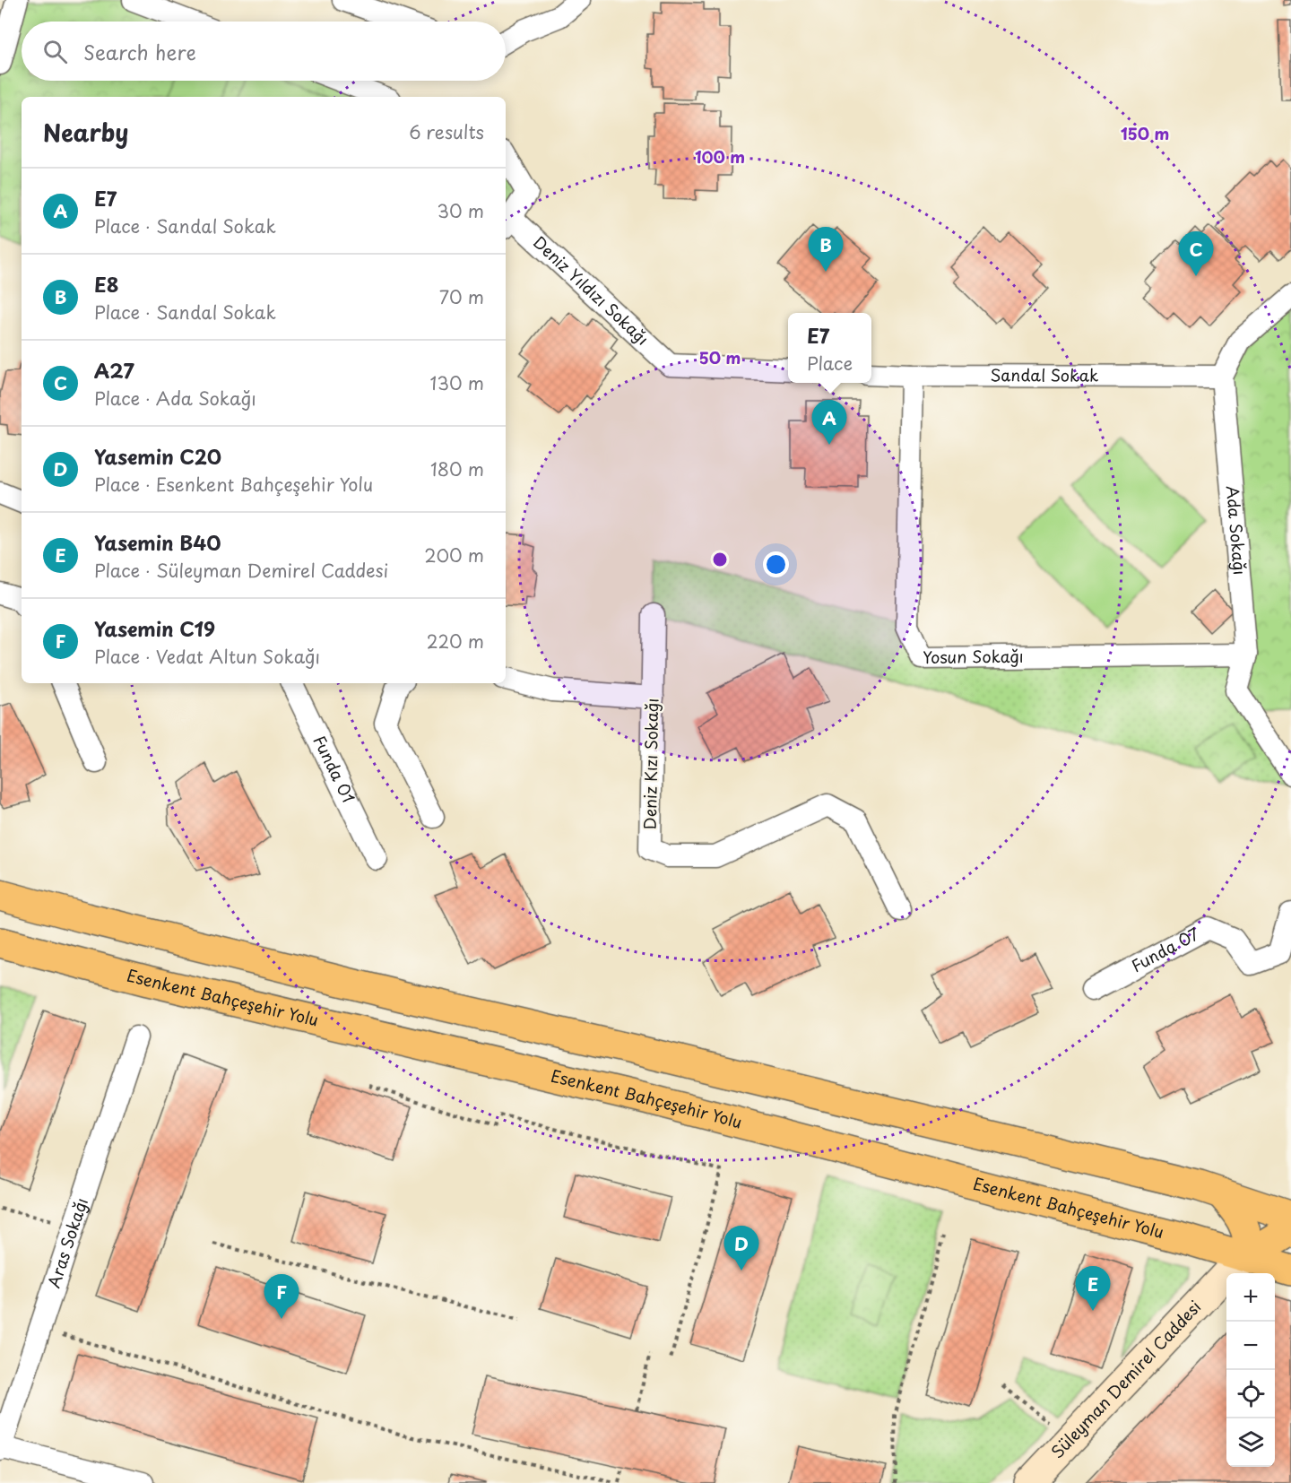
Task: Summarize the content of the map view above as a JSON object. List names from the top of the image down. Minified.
{"streets":{"main road":["Esenkent Bahçeşehir Yolu","Süleyman Demirel Caddesi"],"street":["Deniz Yıldızı Sokağı","Sandal Sokak","Ada Sokağı","Yosun Sokağı","Deniz Kızı Sokağı","Funda 01","Funda 07","Aras Sokağı"]},"crossings":[["Sandal Sokak","Ada Sokağı"],["Sandal Sokak","Yosun Sokağı"],["Ada Sokağı","Yosun Sokağı"],["Esenkent Bahçeşehir Yolu","Süleyman Demirel Caddesi"]],"page":{"search":"Search here","heading":["Nearby","6 results"],"list":[{"mark":"A","name":"E7","note":"Place · Sandal Sokak","value":"30 m"},{"mark":"B","name":"E8","note":"Place · Sandal Sokak","value":"70 m"},{"mark":"C","name":"A27","note":"Place · Ada Sokağı","value":"130 m"},{"mark":"D","name":"Yasemin C20","note":"Place · Esenkent Bahçeşehir Yolu","value":"180 m"},{"mark":"E","name":"Yasemin B40","note":"Place · Süleyman Demirel Caddesi","value":"200 m"},{"mark":"F","name":"Yasemin C19","note":"Place · Vedat Altun Sokağı","value":"220 m"}],"pins":["B","C","A","D","E","F"],"popup":["E7","Place"],"map_buttons":["+","−"]},"rings":["150 m","100 m","50 m"]}
